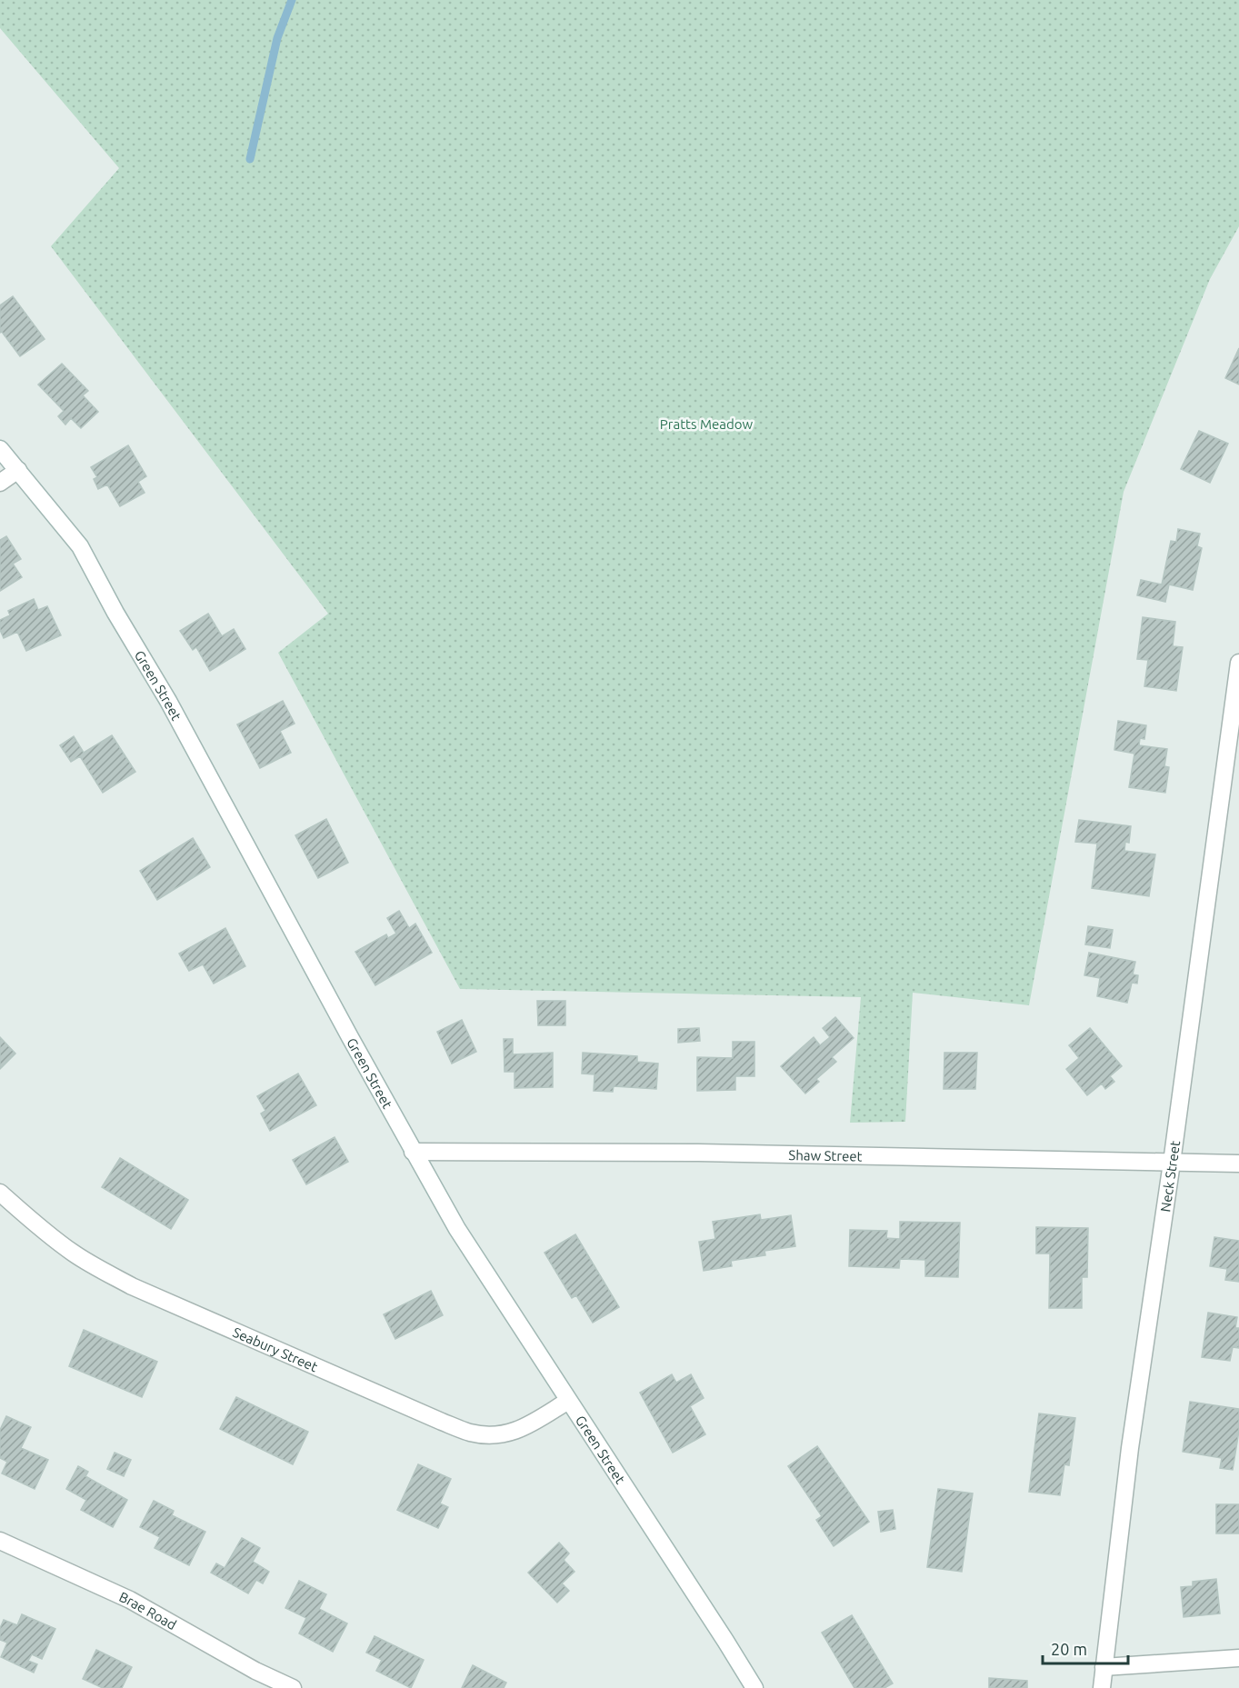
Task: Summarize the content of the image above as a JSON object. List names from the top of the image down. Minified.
{"streets":{"street":["Green Street","Shaw Street","Neck Street","Seabury Street","Brae Road"]},"crossings":[["Green Street","Shaw Street"],["Green Street","Seabury Street"],["Shaw Street","Neck Street"]],"parks":["Pratts Meadow"],"scale_bar":"20 m"}
